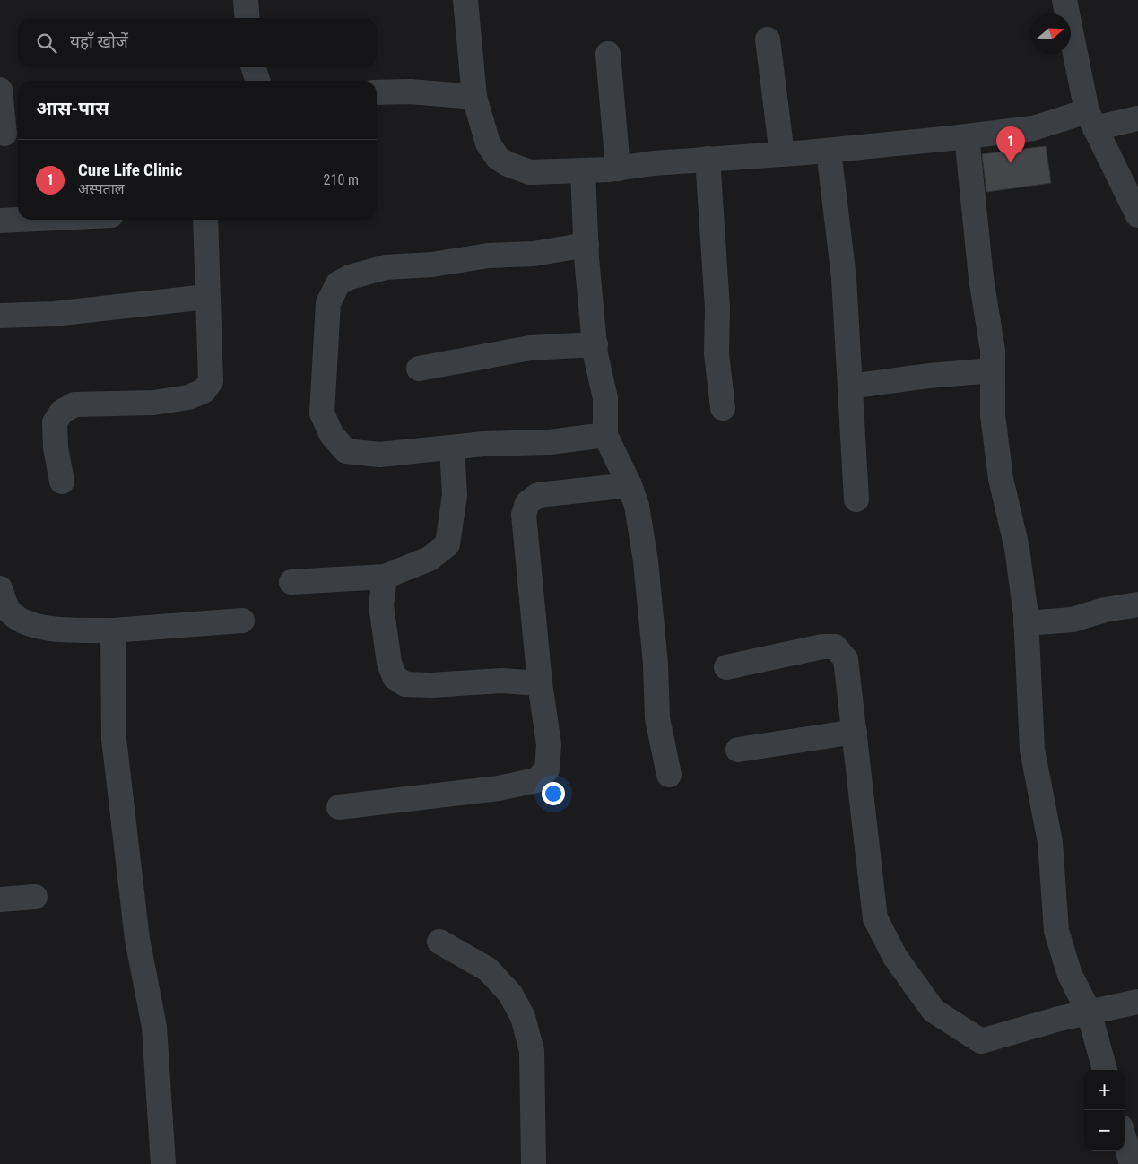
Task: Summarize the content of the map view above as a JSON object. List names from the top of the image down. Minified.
{"north":"right","page":{"search":"यहाँ खोजें","heading":"आस-पास","pins":"1","list":[{"mark":"1","name":"Cure Life Clinic","note":"अस्पताल","value":"210 m"}],"map_buttons":["+","−"]}}
